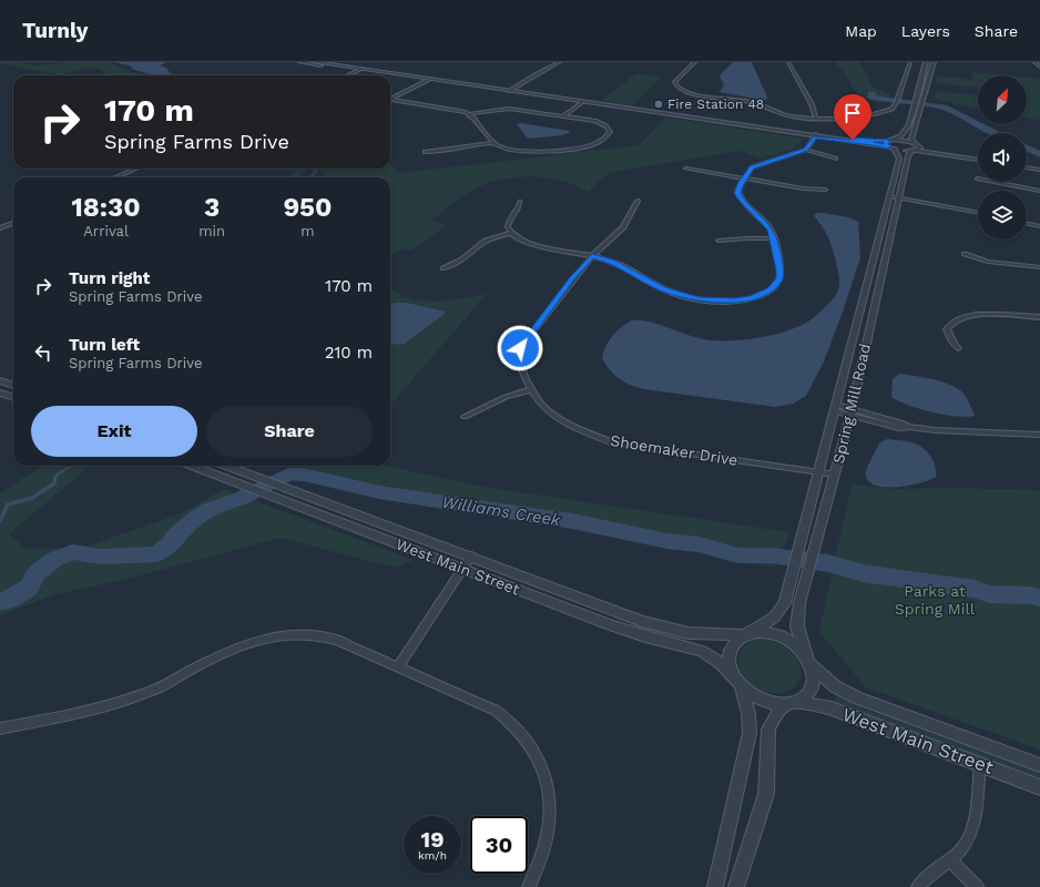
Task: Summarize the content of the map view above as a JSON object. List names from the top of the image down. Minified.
{"streets":{"street":["Spring Mill Road","Shoemaker Drive","West Main Street"]},"crossings":[["Spring Mill Road","Shoemaker Drive"],["Spring Mill Road","West Main Street"]],"water":["Williams Creek"],"parks":["Parks at Spring Mill"],"places":["Fire Station 48"],"north":"top right","page":{"header":"Turnly","nav":["Map","Layers","Share"],"turn":["170 m","Spring Farms Drive"],"eta":["18:30","Arrival","3","min","950","m"],"list":[{"name":"Turn right","note":"Spring Farms Drive","value":"170 m"},{"name":"Turn left","note":"Spring Farms Drive","value":"210 m"}],"buttons":["Exit","Share"],"speed":"19 km/h","limit":"30"}}
